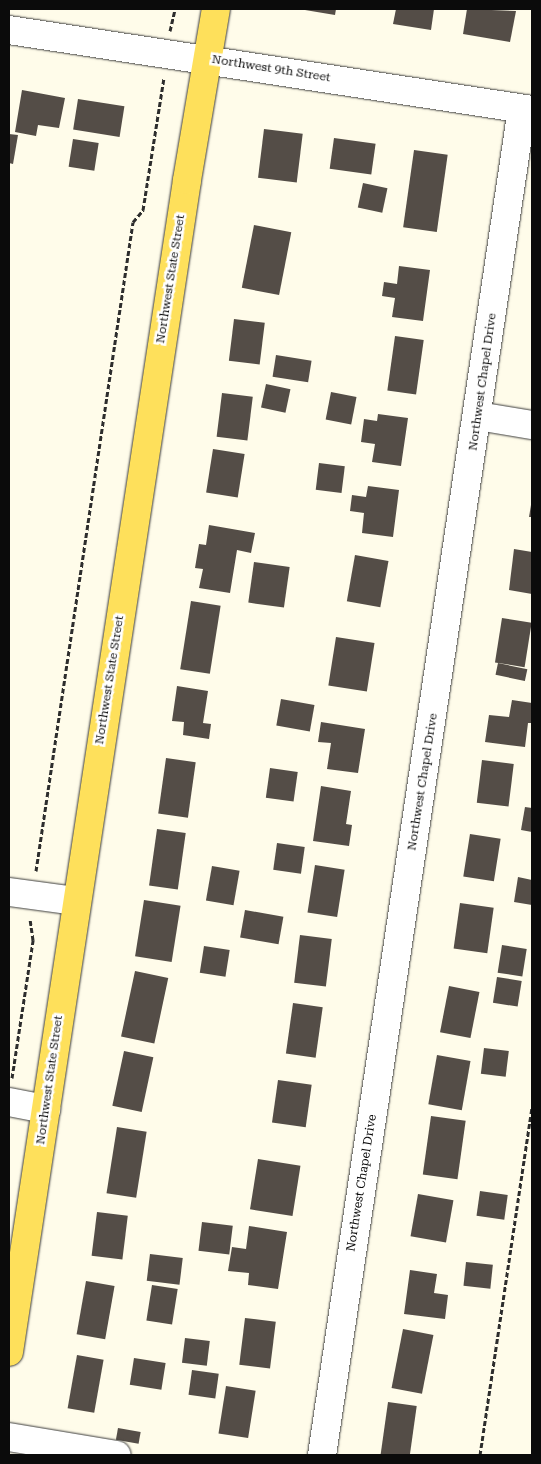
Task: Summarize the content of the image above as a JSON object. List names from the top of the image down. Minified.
{"streets":{"main road":["Northwest State Street"],"street":["Northwest 9th Street","Northwest Chapel Drive"]},"crossings":[["Northwest 9th Street","Northwest State Street"],["Northwest 9th Street","Northwest Chapel Drive"]]}
